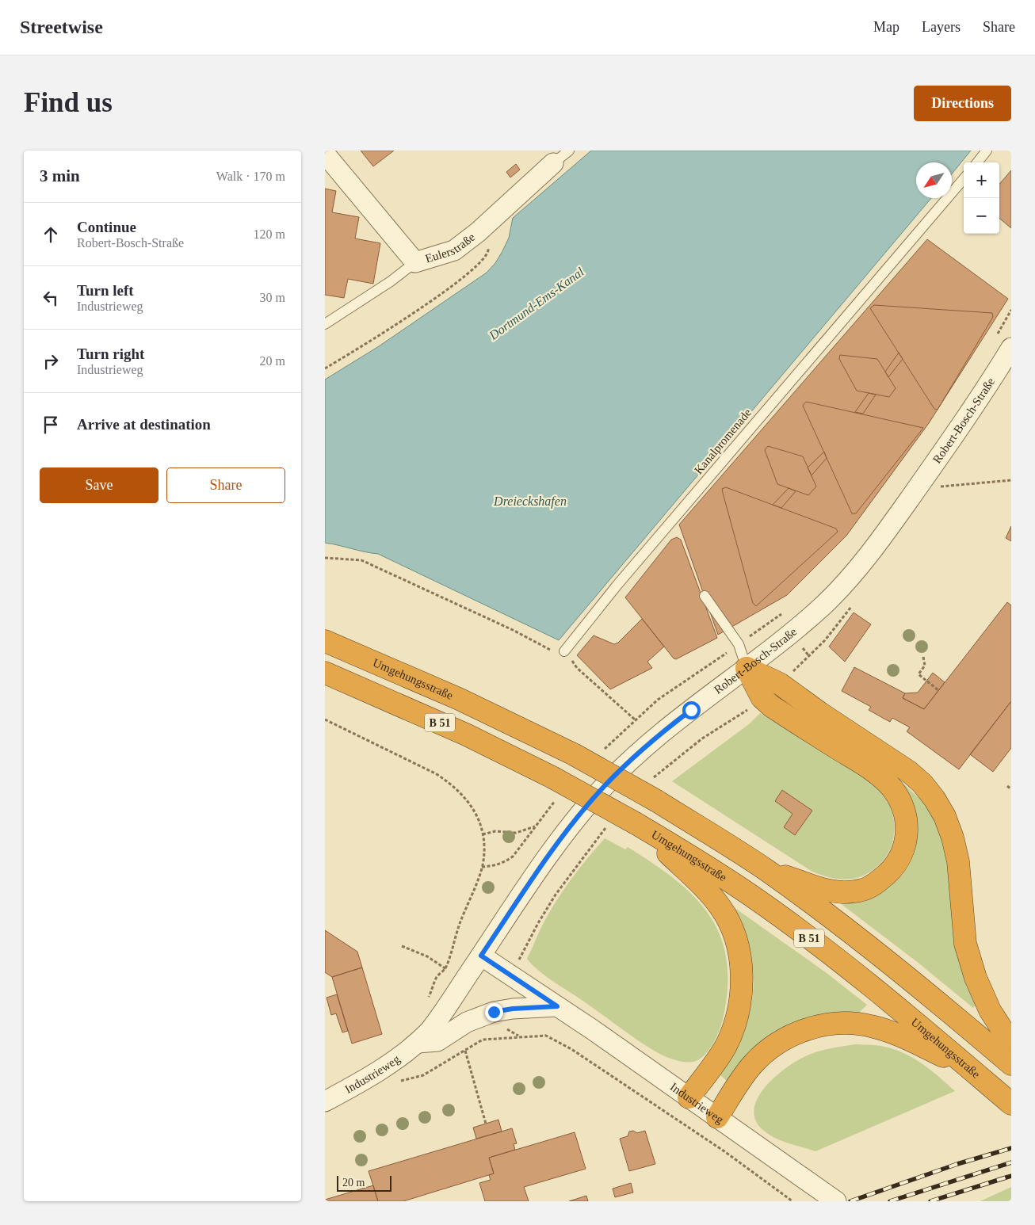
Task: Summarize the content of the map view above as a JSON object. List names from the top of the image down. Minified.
{"streets":{"highway":["Umgehungsstraße","B 51"],"street":["Eulerstraße","Robert-Bosch-Straße","Industrieweg"],"lane":["Kanalpromenade"]},"crossings":[["Robert-Bosch-Straße","Kanalpromenade"],["Robert-Bosch-Straße","Industrieweg"]],"water":["Dortmund-Ems-Kanal","Dreieckshafen"],"scale_bar":"20 m","north":"bottom left","page":{"header":"Streetwise","nav":["Map","Layers","Share"],"buttons":["Directions",["Save","Share"]],"title":"Find us","heading":["3 min","Walk · 170 m"],"map_buttons":["+","−"],"list":[["Continue","Robert-Bosch-Straße","120 m"],["Turn left","Industrieweg","30 m"],["Turn right","Industrieweg","20 m"],"Arrive at destination"],"scale":"20 m"}}
